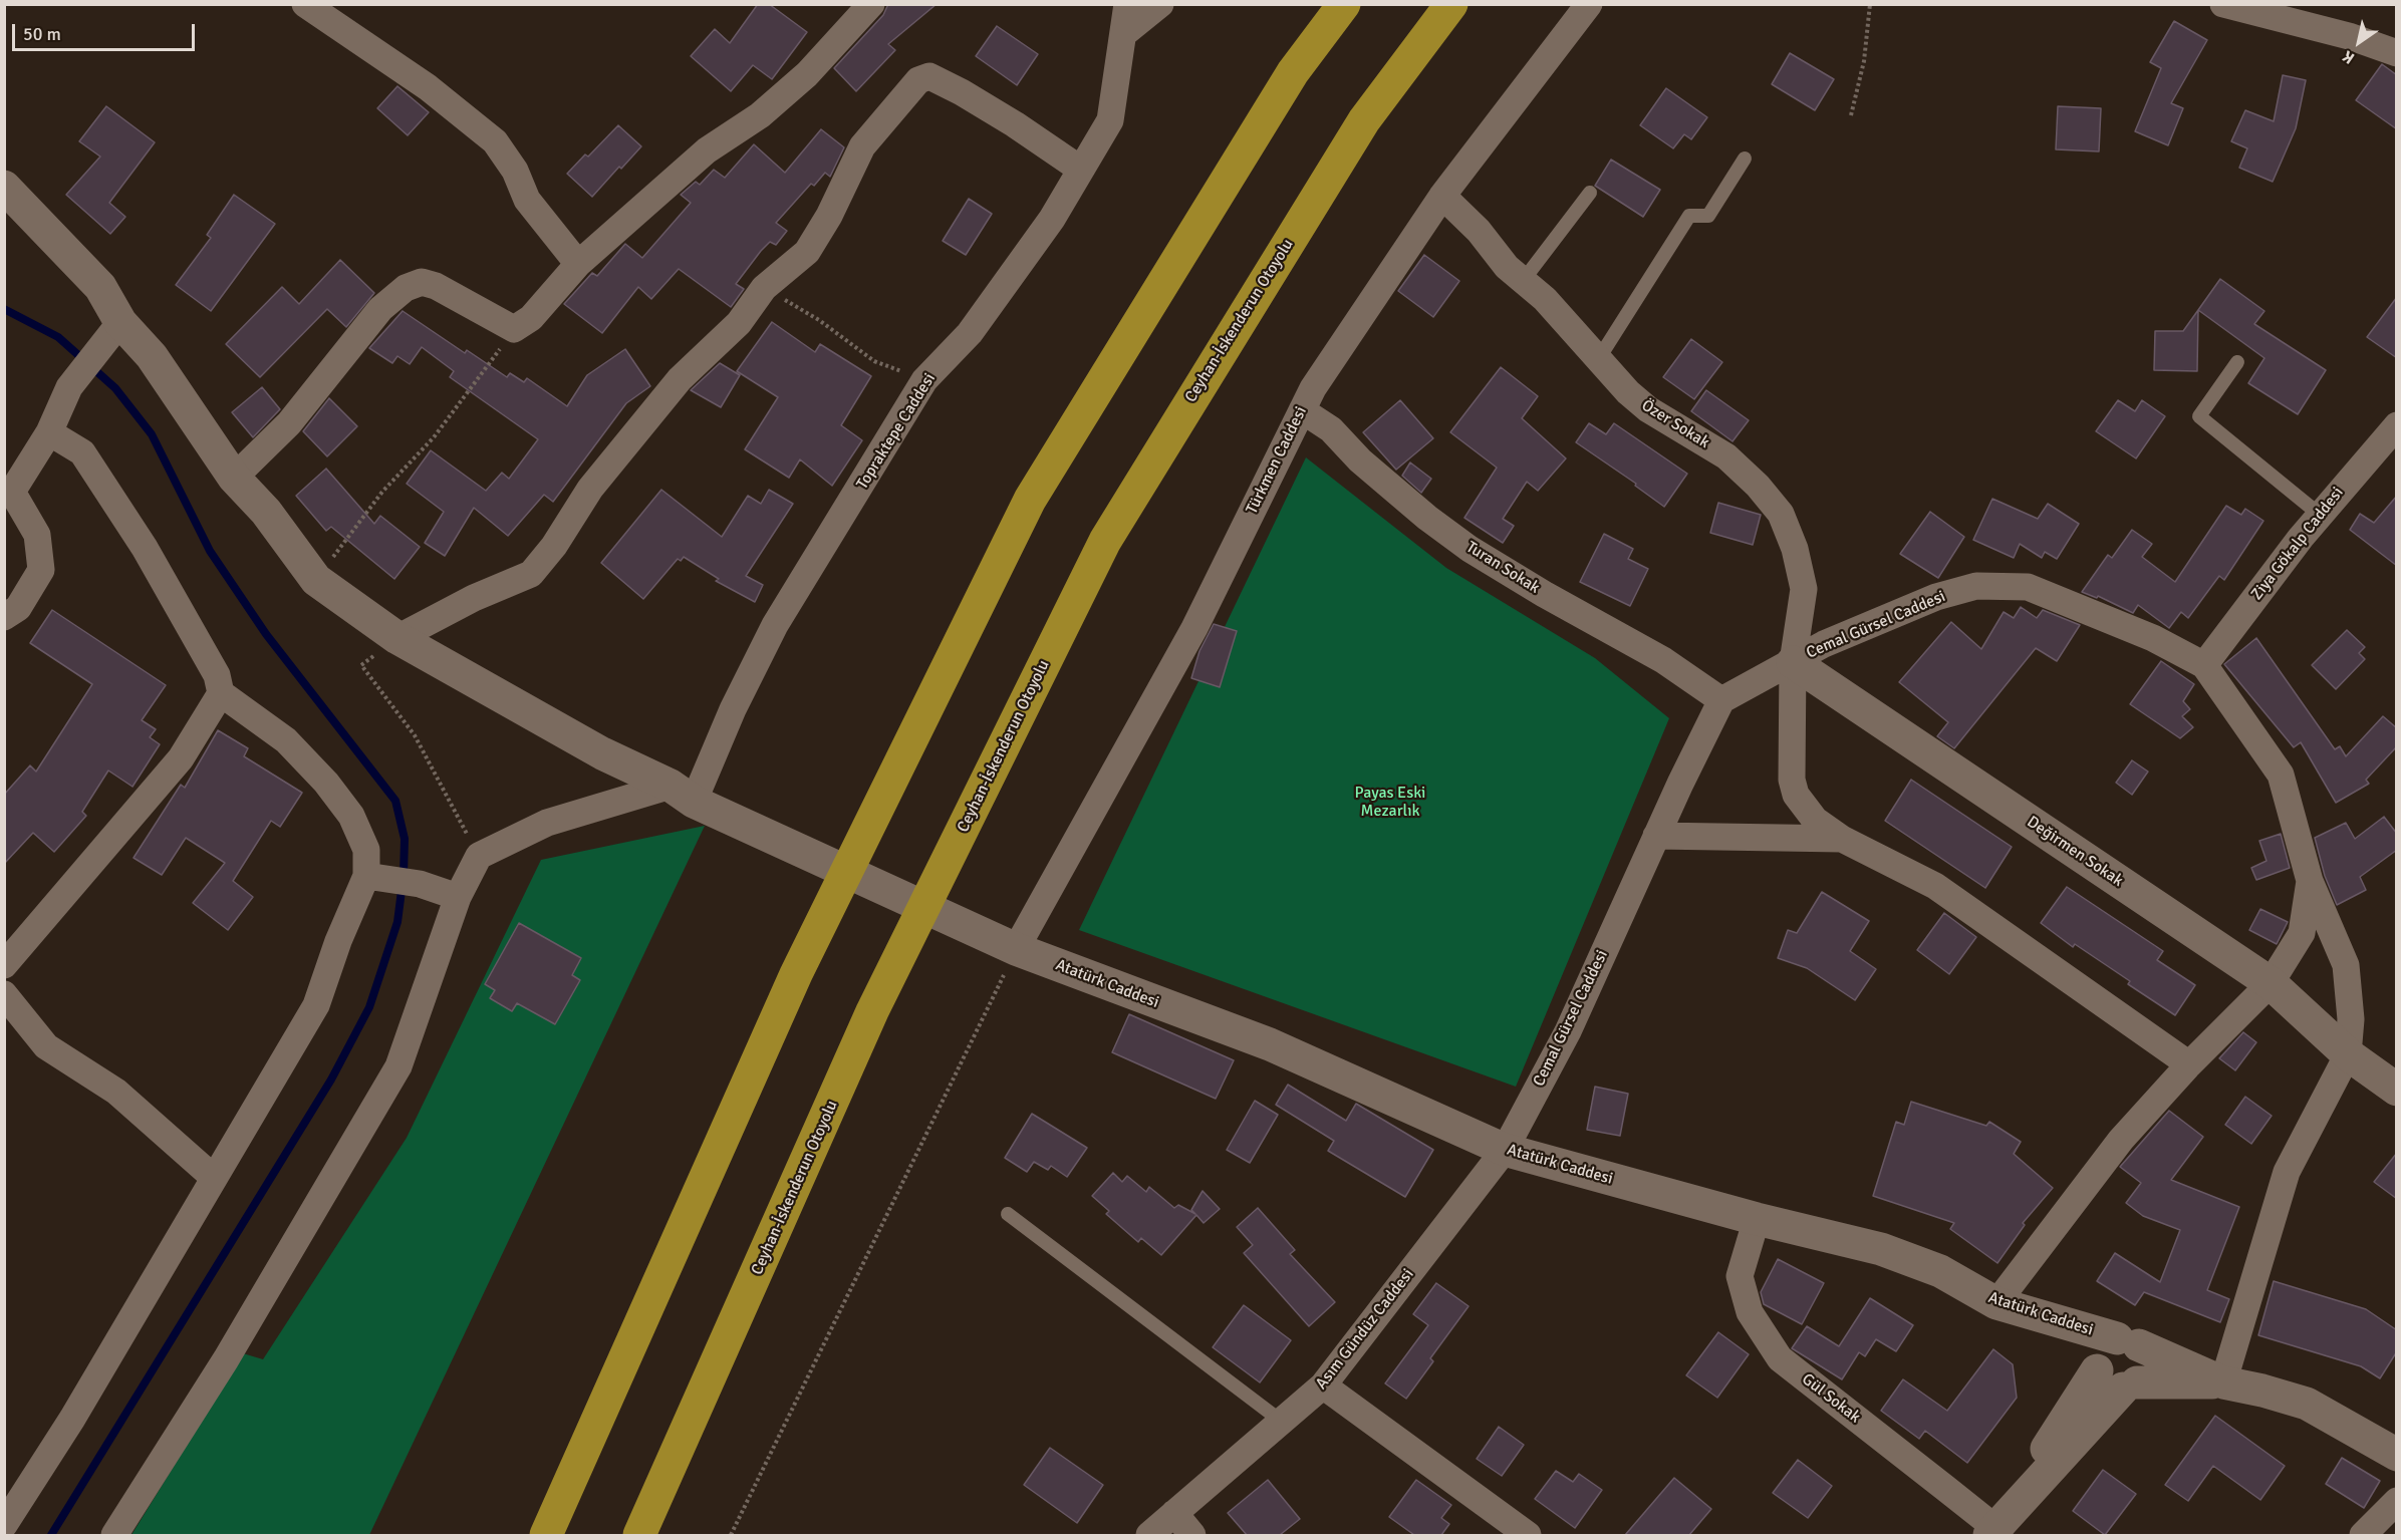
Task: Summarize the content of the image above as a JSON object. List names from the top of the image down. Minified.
{"streets":{"highway":["Ceyhan-İskenderun Otoyolu"],"street":["Özer Sokak","Topraktepe Caddesi","Türkmen Caddesi","Ziya Gökalp Caddesi","Turan Sokak","Cemal Gürsel Caddesi","Değirmen Sokak","Atatürk Caddesi","Asım Gündüz Caddesi","Gül Sokak"]},"crossings":[["Özer Sokak","Türkmen Caddesi"],["Özer Sokak","Cemal Gürsel Caddesi"],["Özer Sokak","Değirmen Sokak"],["Topraktepe Caddesi","Atatürk Caddesi"],["Türkmen Caddesi","Turan Sokak"],["Türkmen Caddesi","Atatürk Caddesi"],["Ziya Gökalp Caddesi","Cemal Gürsel Caddesi"],["Turan Sokak","Cemal Gürsel Caddesi"],["Cemal Gürsel Caddesi","Değirmen Sokak"],["Cemal Gürsel Caddesi","Atatürk Caddesi"],["Cemal Gürsel Caddesi","Asım Gündüz Caddesi"],["Atatürk Caddesi","Asım Gündüz Caddesi"],["Atatürk Caddesi","Gül Sokak"]],"parks":["Payas Eski Mezarlık"],"scale_bar":"50 m","north":"bottom left"}
